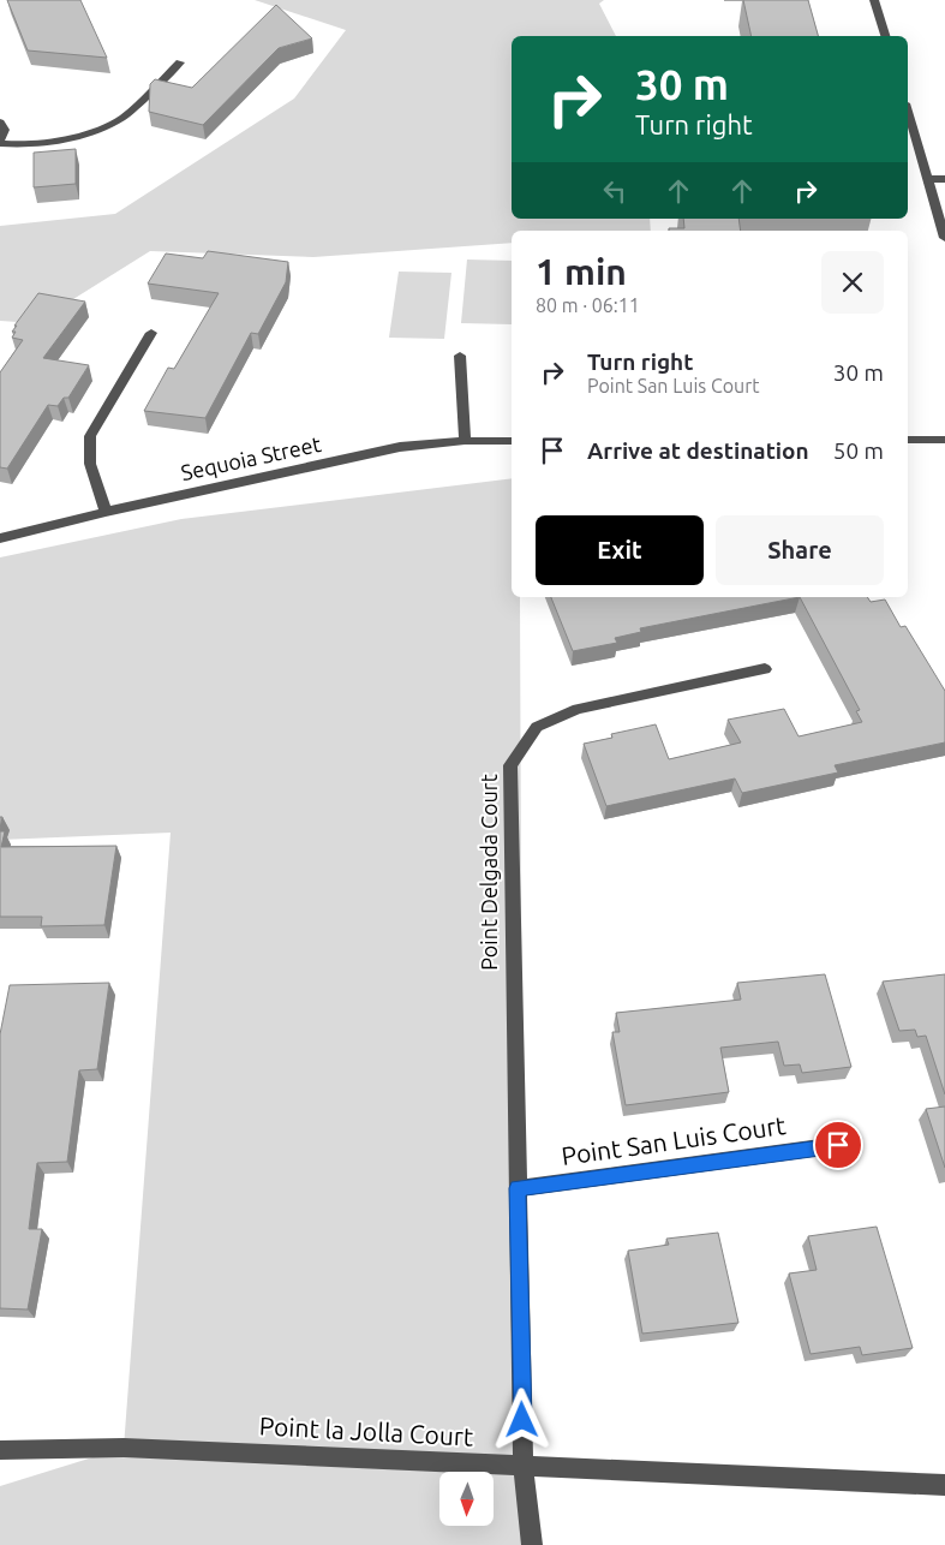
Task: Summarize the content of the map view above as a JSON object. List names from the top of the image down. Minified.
{"streets":{"street":["Sequoia Street","Point Delgada Court","Point San Luis Court","Point la Jolla Court"]},"crossings":[["Point Delgada Court","Point San Luis Court"],["Point Delgada Court","Point la Jolla Court"]],"north":"bottom","page":{"turn":["30 m","Turn right"],"heading":["1 min","80 m · 06:11"],"list":[{"name":"Turn right","note":"Point San Luis Court","value":"30 m"},{"name":"Arrive at destination","value":"50 m"}],"buttons":["Exit","Share"]}}
